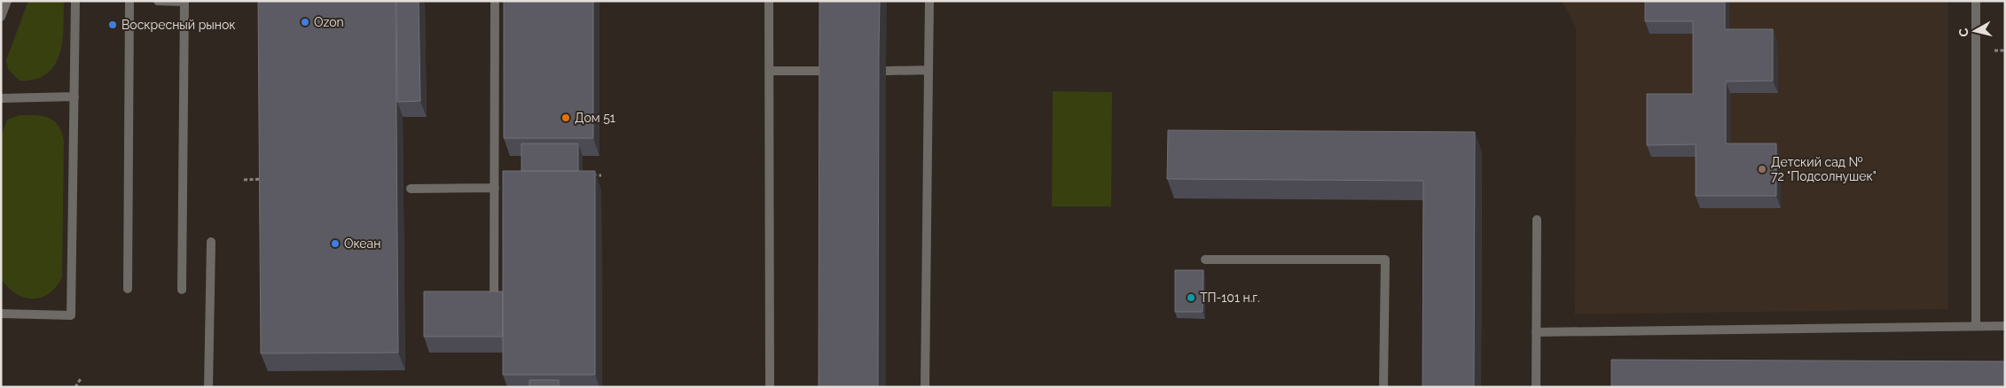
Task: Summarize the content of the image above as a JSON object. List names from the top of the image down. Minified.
{"places":["Ozon","Воскресный рынок","Дом 51","Детский сад № 72 \"Подсолнушек\"","Океан","ТП-101 н.г."],"north":"left"}
